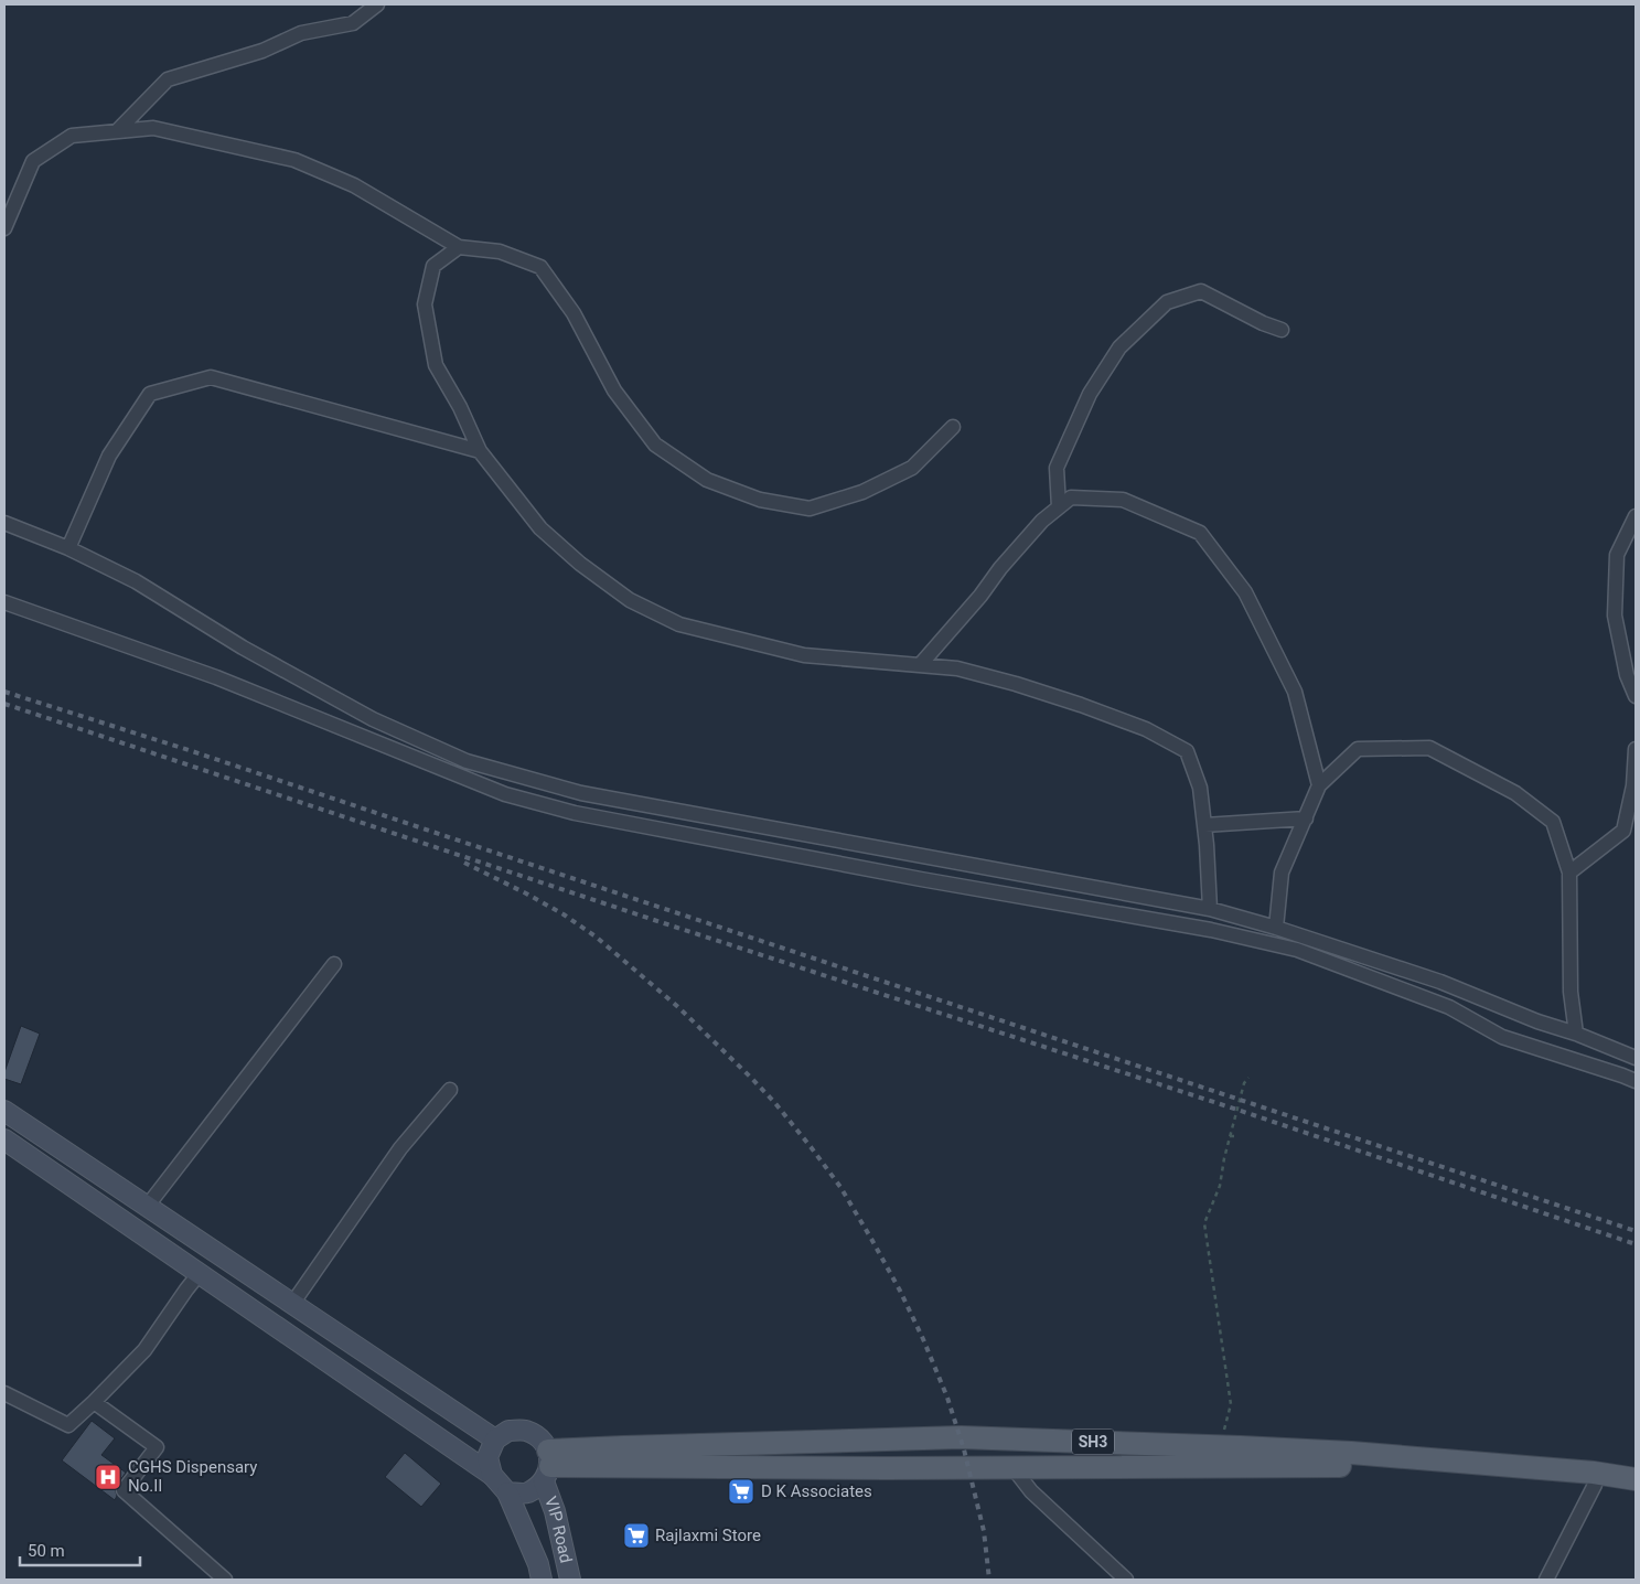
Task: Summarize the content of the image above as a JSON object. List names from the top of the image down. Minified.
{"streets":{"main road":["SH3","VIP Road"]},"crossings":[["SH3","VIP Road"]],"places":{"hospital":["CGHS Dispensary No.II"],"supermarket":["D K Associates","Rajlaxmi Store"]},"scale_bar":"50 m"}
